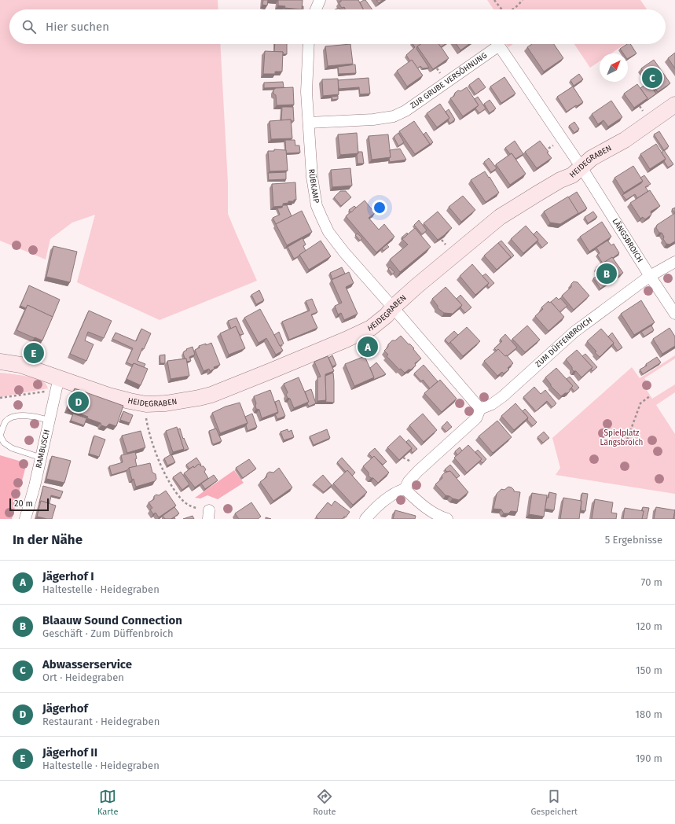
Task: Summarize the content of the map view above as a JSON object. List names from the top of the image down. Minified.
{"streets":{"main road":["HEIDEGRABEN"],"street":["ZUR GRUBE VERSÖHNUNG","RÜBKAMP","LÄNGSBROICH","ZUM DÜFFENBROICH","RAMBUSCH"]},"crossings":[["ZUR GRUBE VERSÖHNUNG","HEIDEGRABEN"],["ZUR GRUBE VERSÖHNUNG","RÜBKAMP"],["ZUR GRUBE VERSÖHNUNG","LÄNGSBROICH"],["HEIDEGRABEN","RÜBKAMP"],["HEIDEGRABEN","LÄNGSBROICH"],["HEIDEGRABEN","RAMBUSCH"],["LÄNGSBROICH","ZUM DÜFFENBROICH"]],"parks":["Spielplatz Längsbroich"],"scale_bar":"20 m","north":"top right","page":{"search":"Hier suchen","pins":["C","B","A","E","D"],"scale":"20 m","heading":["In der Nähe","5 Ergebnisse"],"list":[{"mark":"A","name":"Jägerhof I","note":"Haltestelle · Heidegraben","value":"70 m"},{"mark":"B","name":"Blaauw Sound Connection","note":"Geschäft · Zum Düffenbroich","value":"120 m"},{"mark":"C","name":"Abwasserservice","note":"Ort · Heidegraben","value":"150 m"},{"mark":"D","name":"Jägerhof","note":"Restaurant · Heidegraben","value":"180 m"},{"mark":"E","name":"Jägerhof II","note":"Haltestelle · Heidegraben","value":"190 m"}],"nav":["Karte","Route","Gespeichert"]}}
